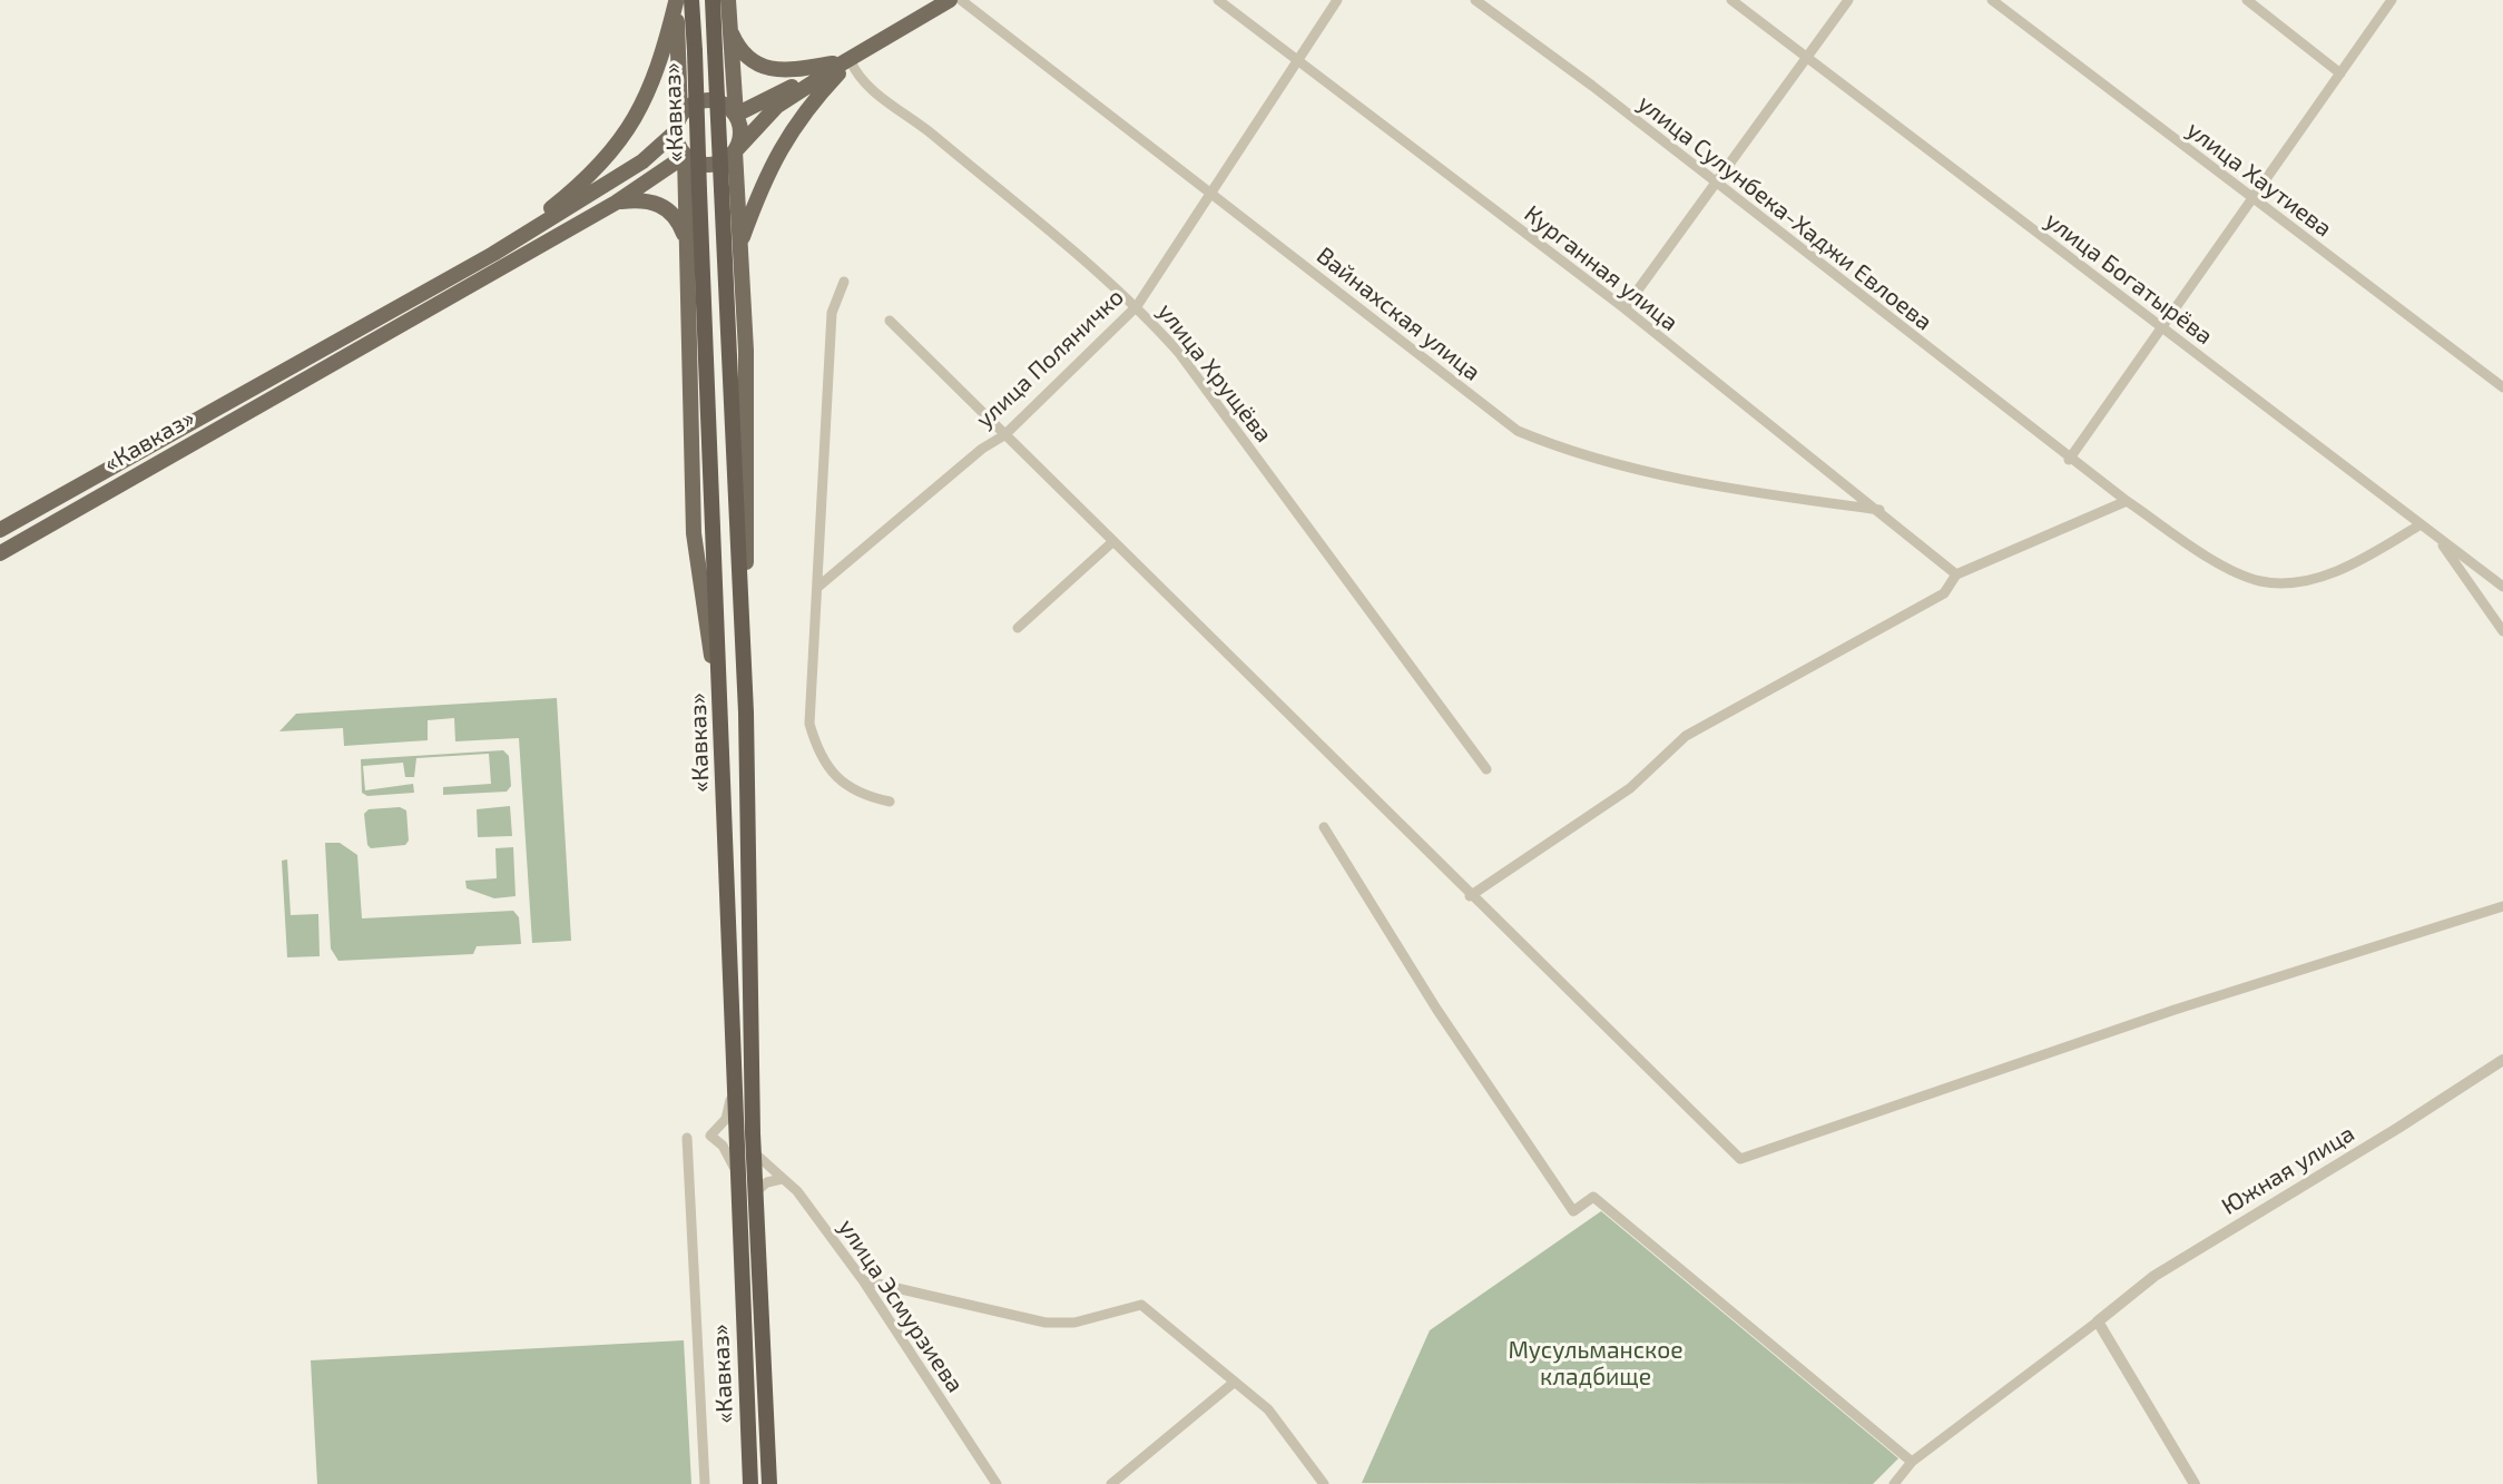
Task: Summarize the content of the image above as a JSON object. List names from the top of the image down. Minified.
{"streets":{"highway":["«Кавказ»"],"street":["улица Хаутиева","улица Сулунбека-Хаджи Евлоева","Курганная улица","улица Богатырёва","Вайнахская улица","улица Поляничко","улица Хрущёва","Южная улица","улица Эсмурзиева"]},"crossings":[["«Кавказ»","улица Эсмурзиева"],["улица Сулунбека-Хаджи Евлоева","улица Богатырёва"],["Курганная улица","Вайнахская улица"],["Курганная улица","улица Поляничко"],["Вайнахская улица","улица Поляничко"],["улица Поляничко","улица Хрущёва"]],"parks":["Мусульманское кладбище"]}
